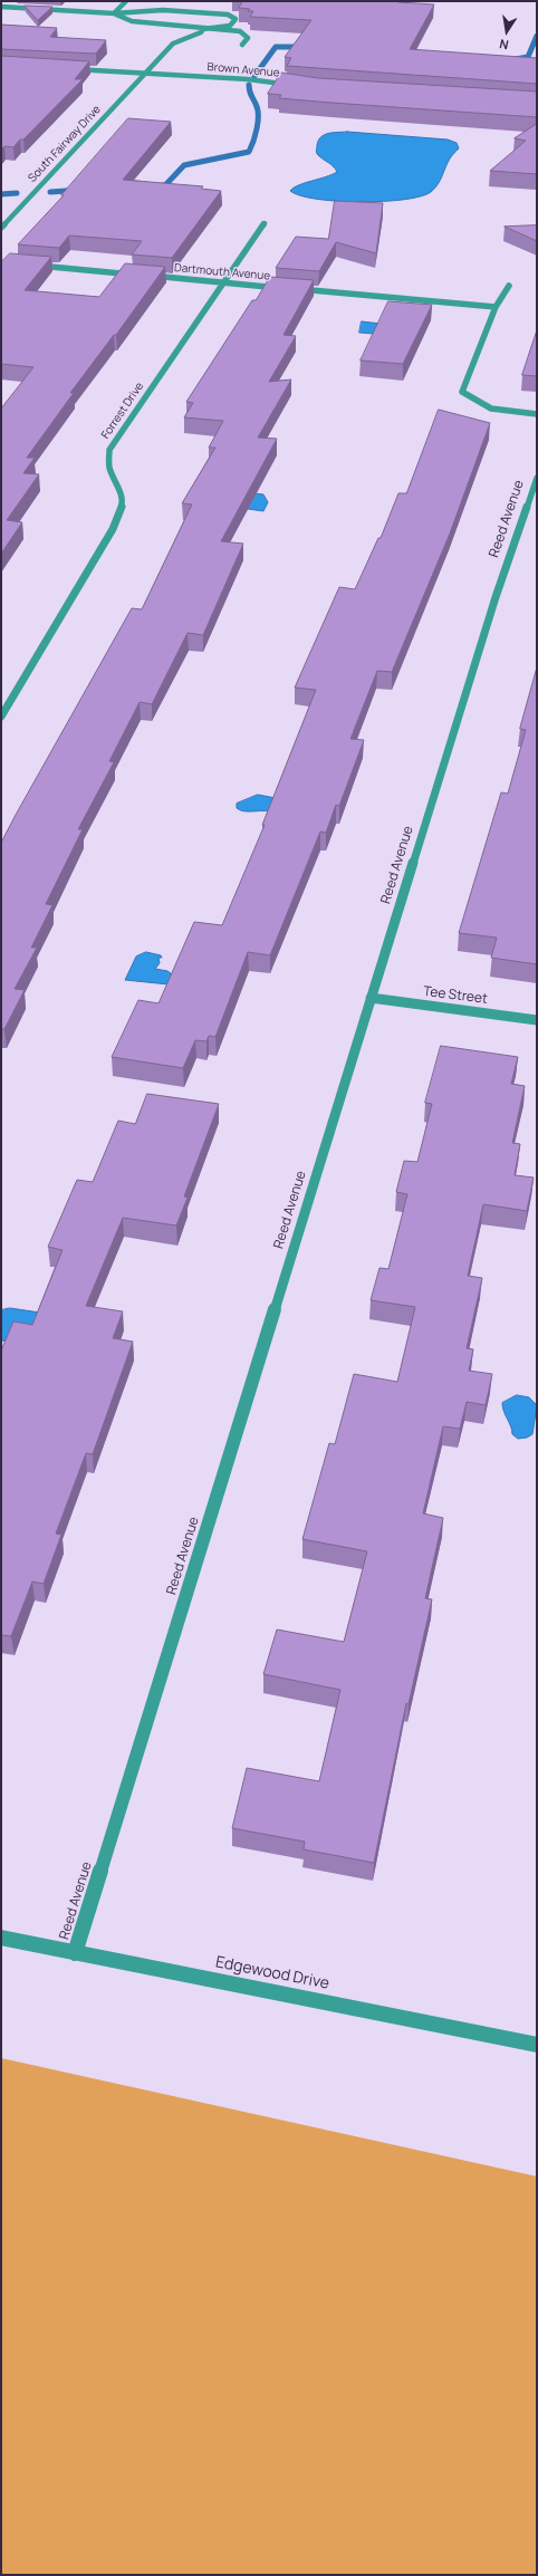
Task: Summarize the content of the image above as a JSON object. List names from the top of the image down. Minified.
{"streets":{"street":["Brown Avenue","South Fairway Drive","Dartmouth Avenue","Forrest Drive","Reed Avenue","Tee Street","Edgewood Drive"]},"crossings":[["Brown Avenue","South Fairway Drive"],["Dartmouth Avenue","Forrest Drive"],["Reed Avenue","Tee Street"],["Reed Avenue","Edgewood Drive"]],"north":"bottom"}
